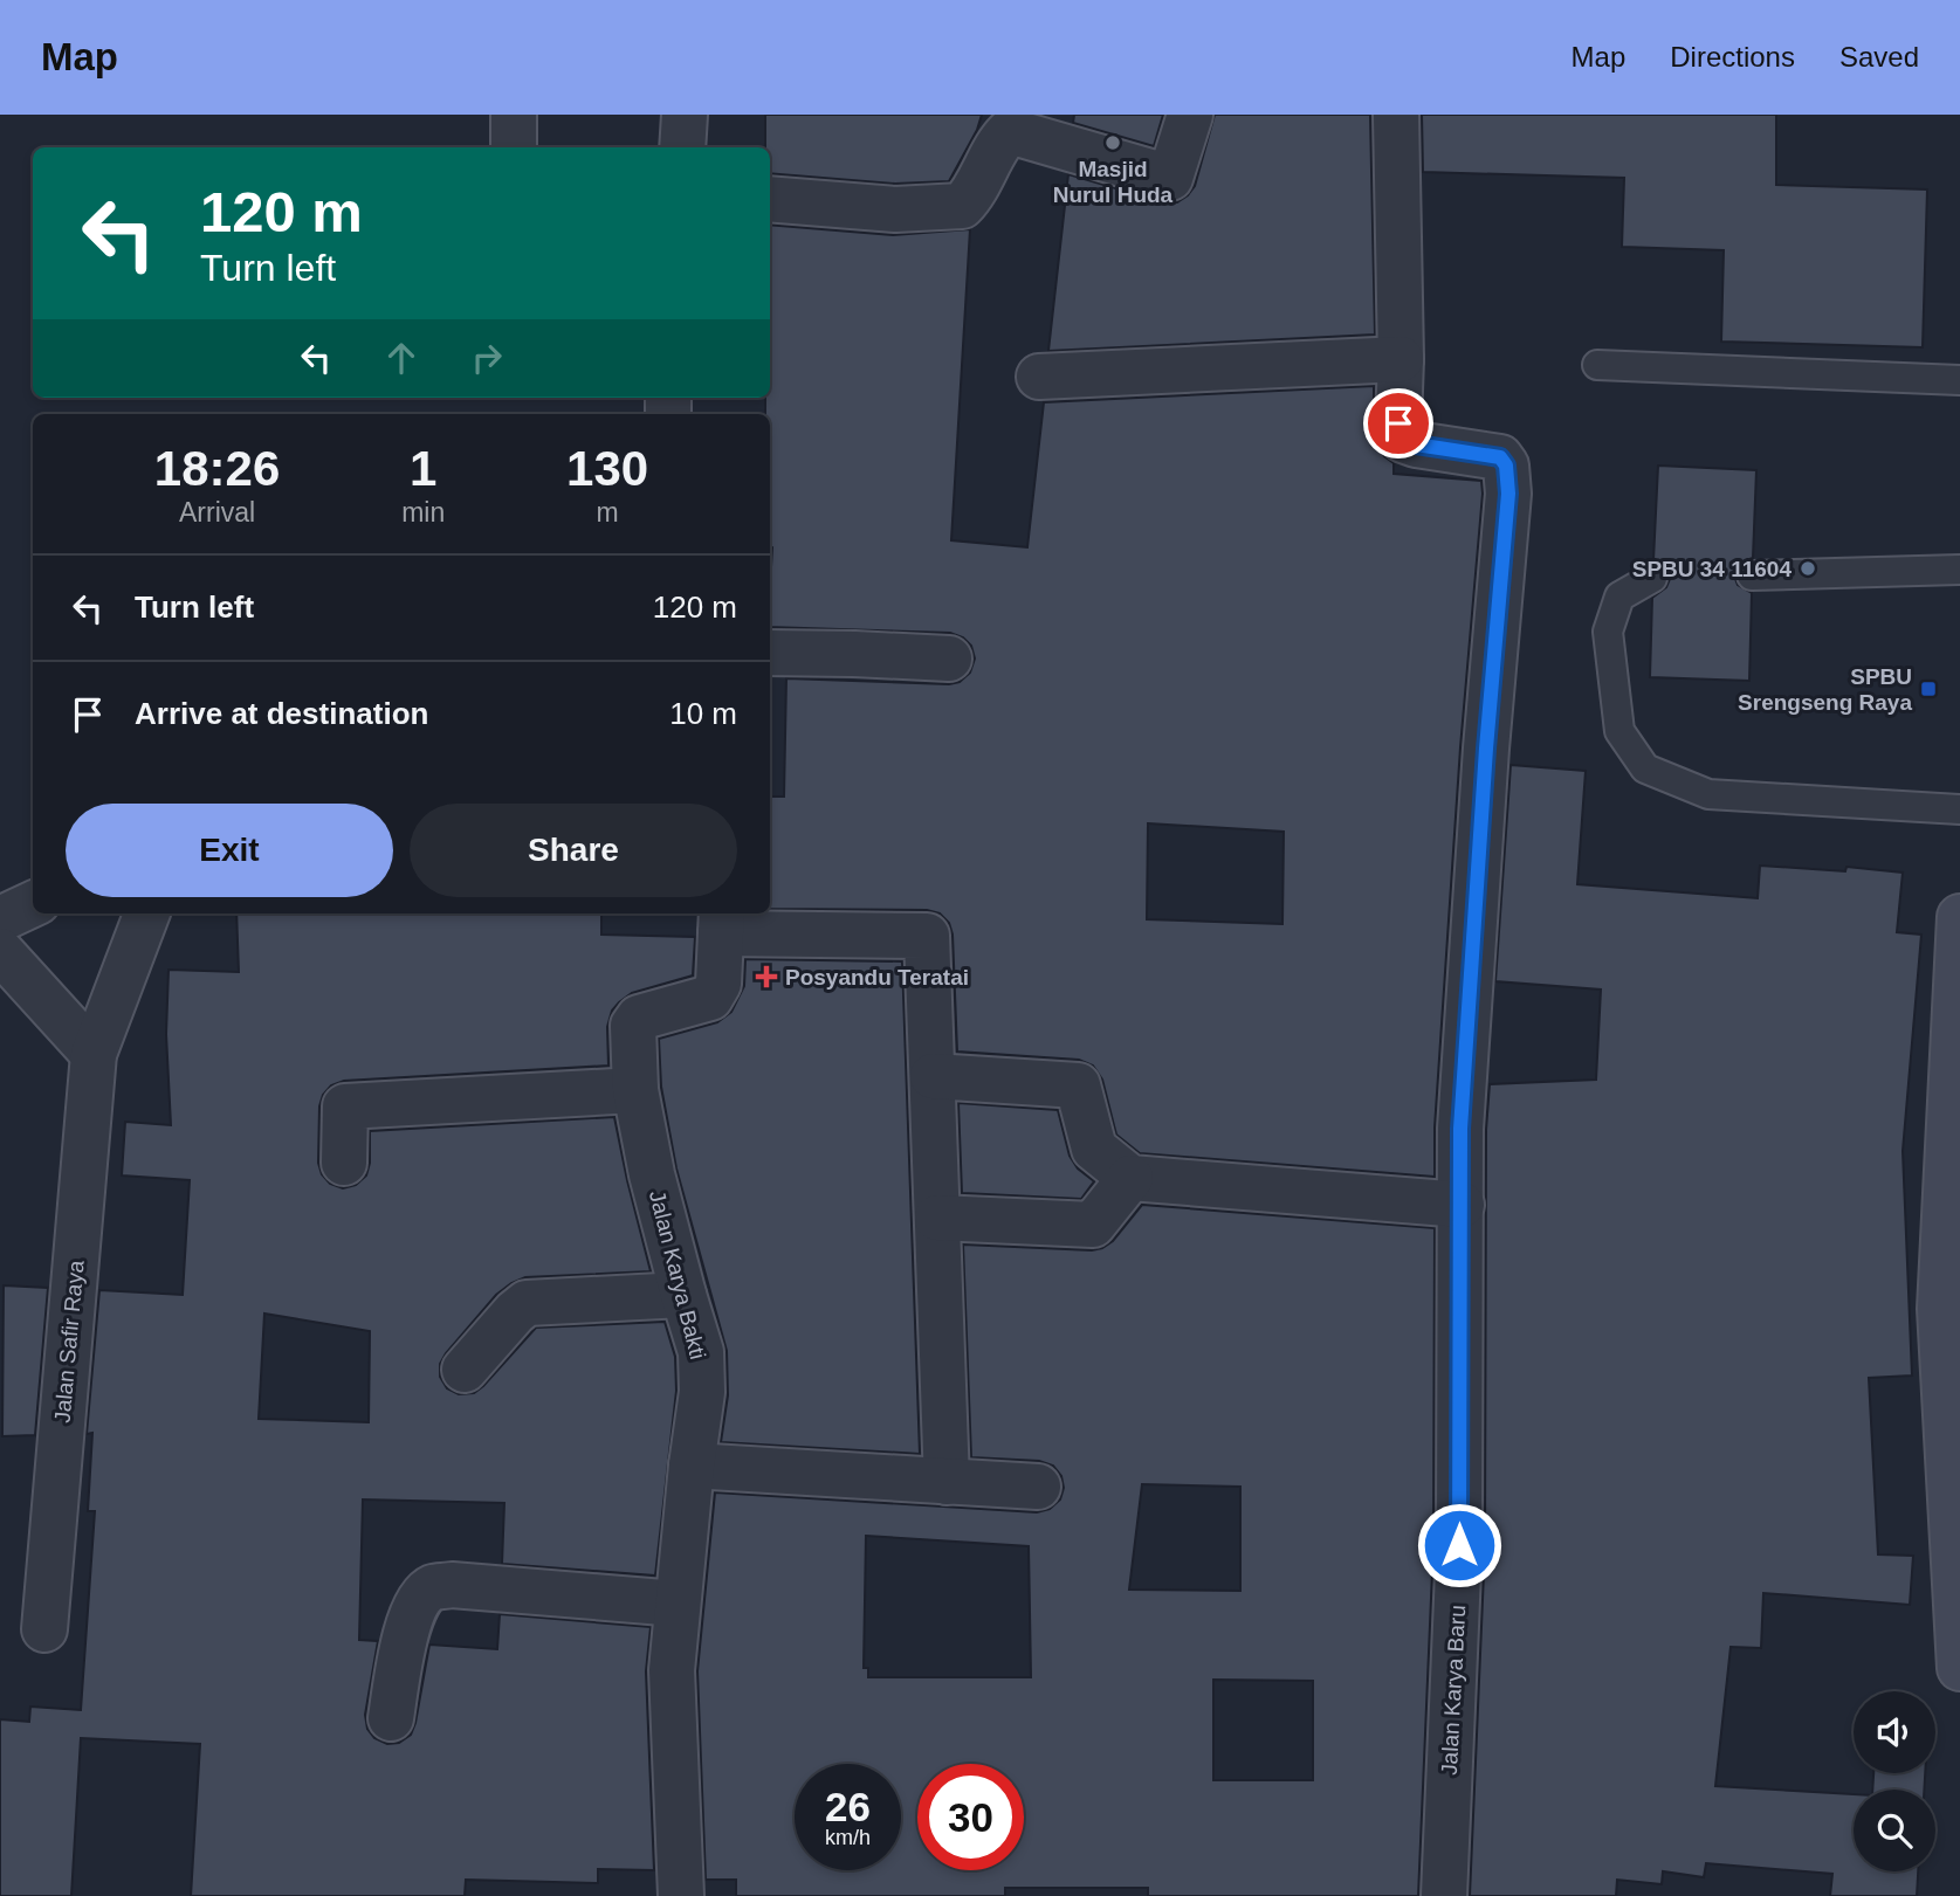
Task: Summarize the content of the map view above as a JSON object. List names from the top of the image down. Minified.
{"streets":{"street":["Jalan Karya Bakti","Jalan Safir Raya","Jalan Karya Baru"]},"places":{"other":["Masjid Nurul Huda","SPBU 34 11604"],"transit":["SPBU Srengseng Raya"],"health":["Posyandu Teratai"]},"page":{"header":"Map","nav":["Map","Directions","Saved"],"turn":["120 m","Turn left"],"eta":["18:26","Arrival","1","min","130","m"],"list":[{"name":"Turn left","value":"120 m"},{"name":"Arrive at destination","value":"10 m"}],"buttons":["Exit","Share"],"speed":"26 km/h","limit":"30"}}
